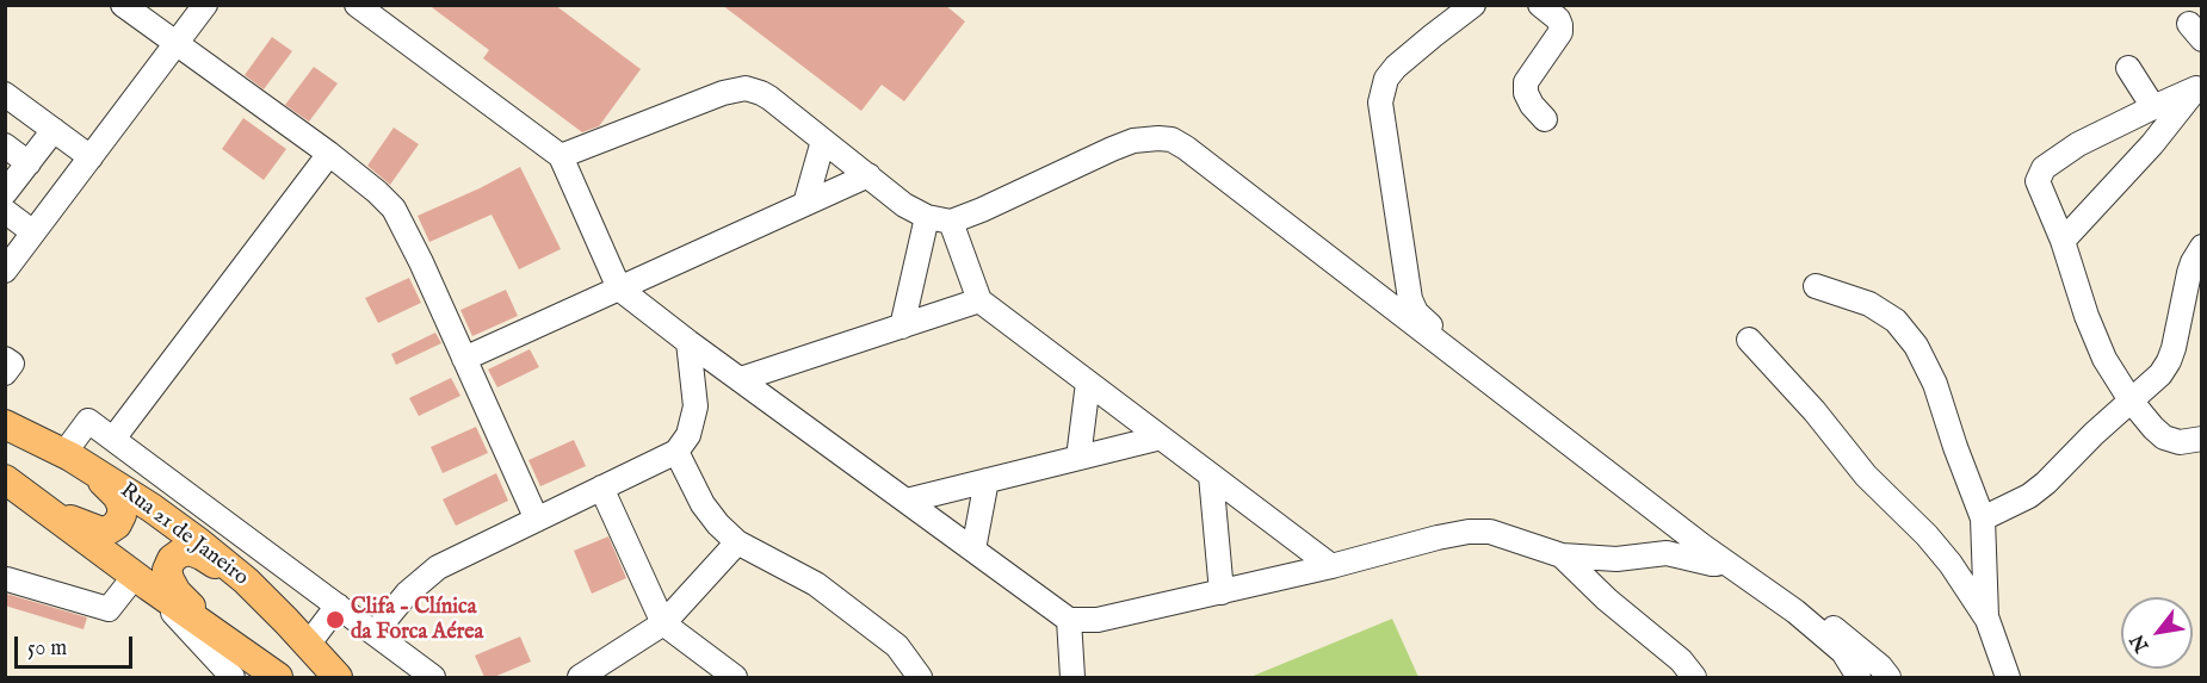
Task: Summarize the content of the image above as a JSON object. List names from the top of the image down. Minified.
{"streets":{"main road":["Rua 21 de Janeiro"]},"places":["Clifa - Clínica da Forca Aérea"],"scale_bar":"50 m","north":"bottom left"}
